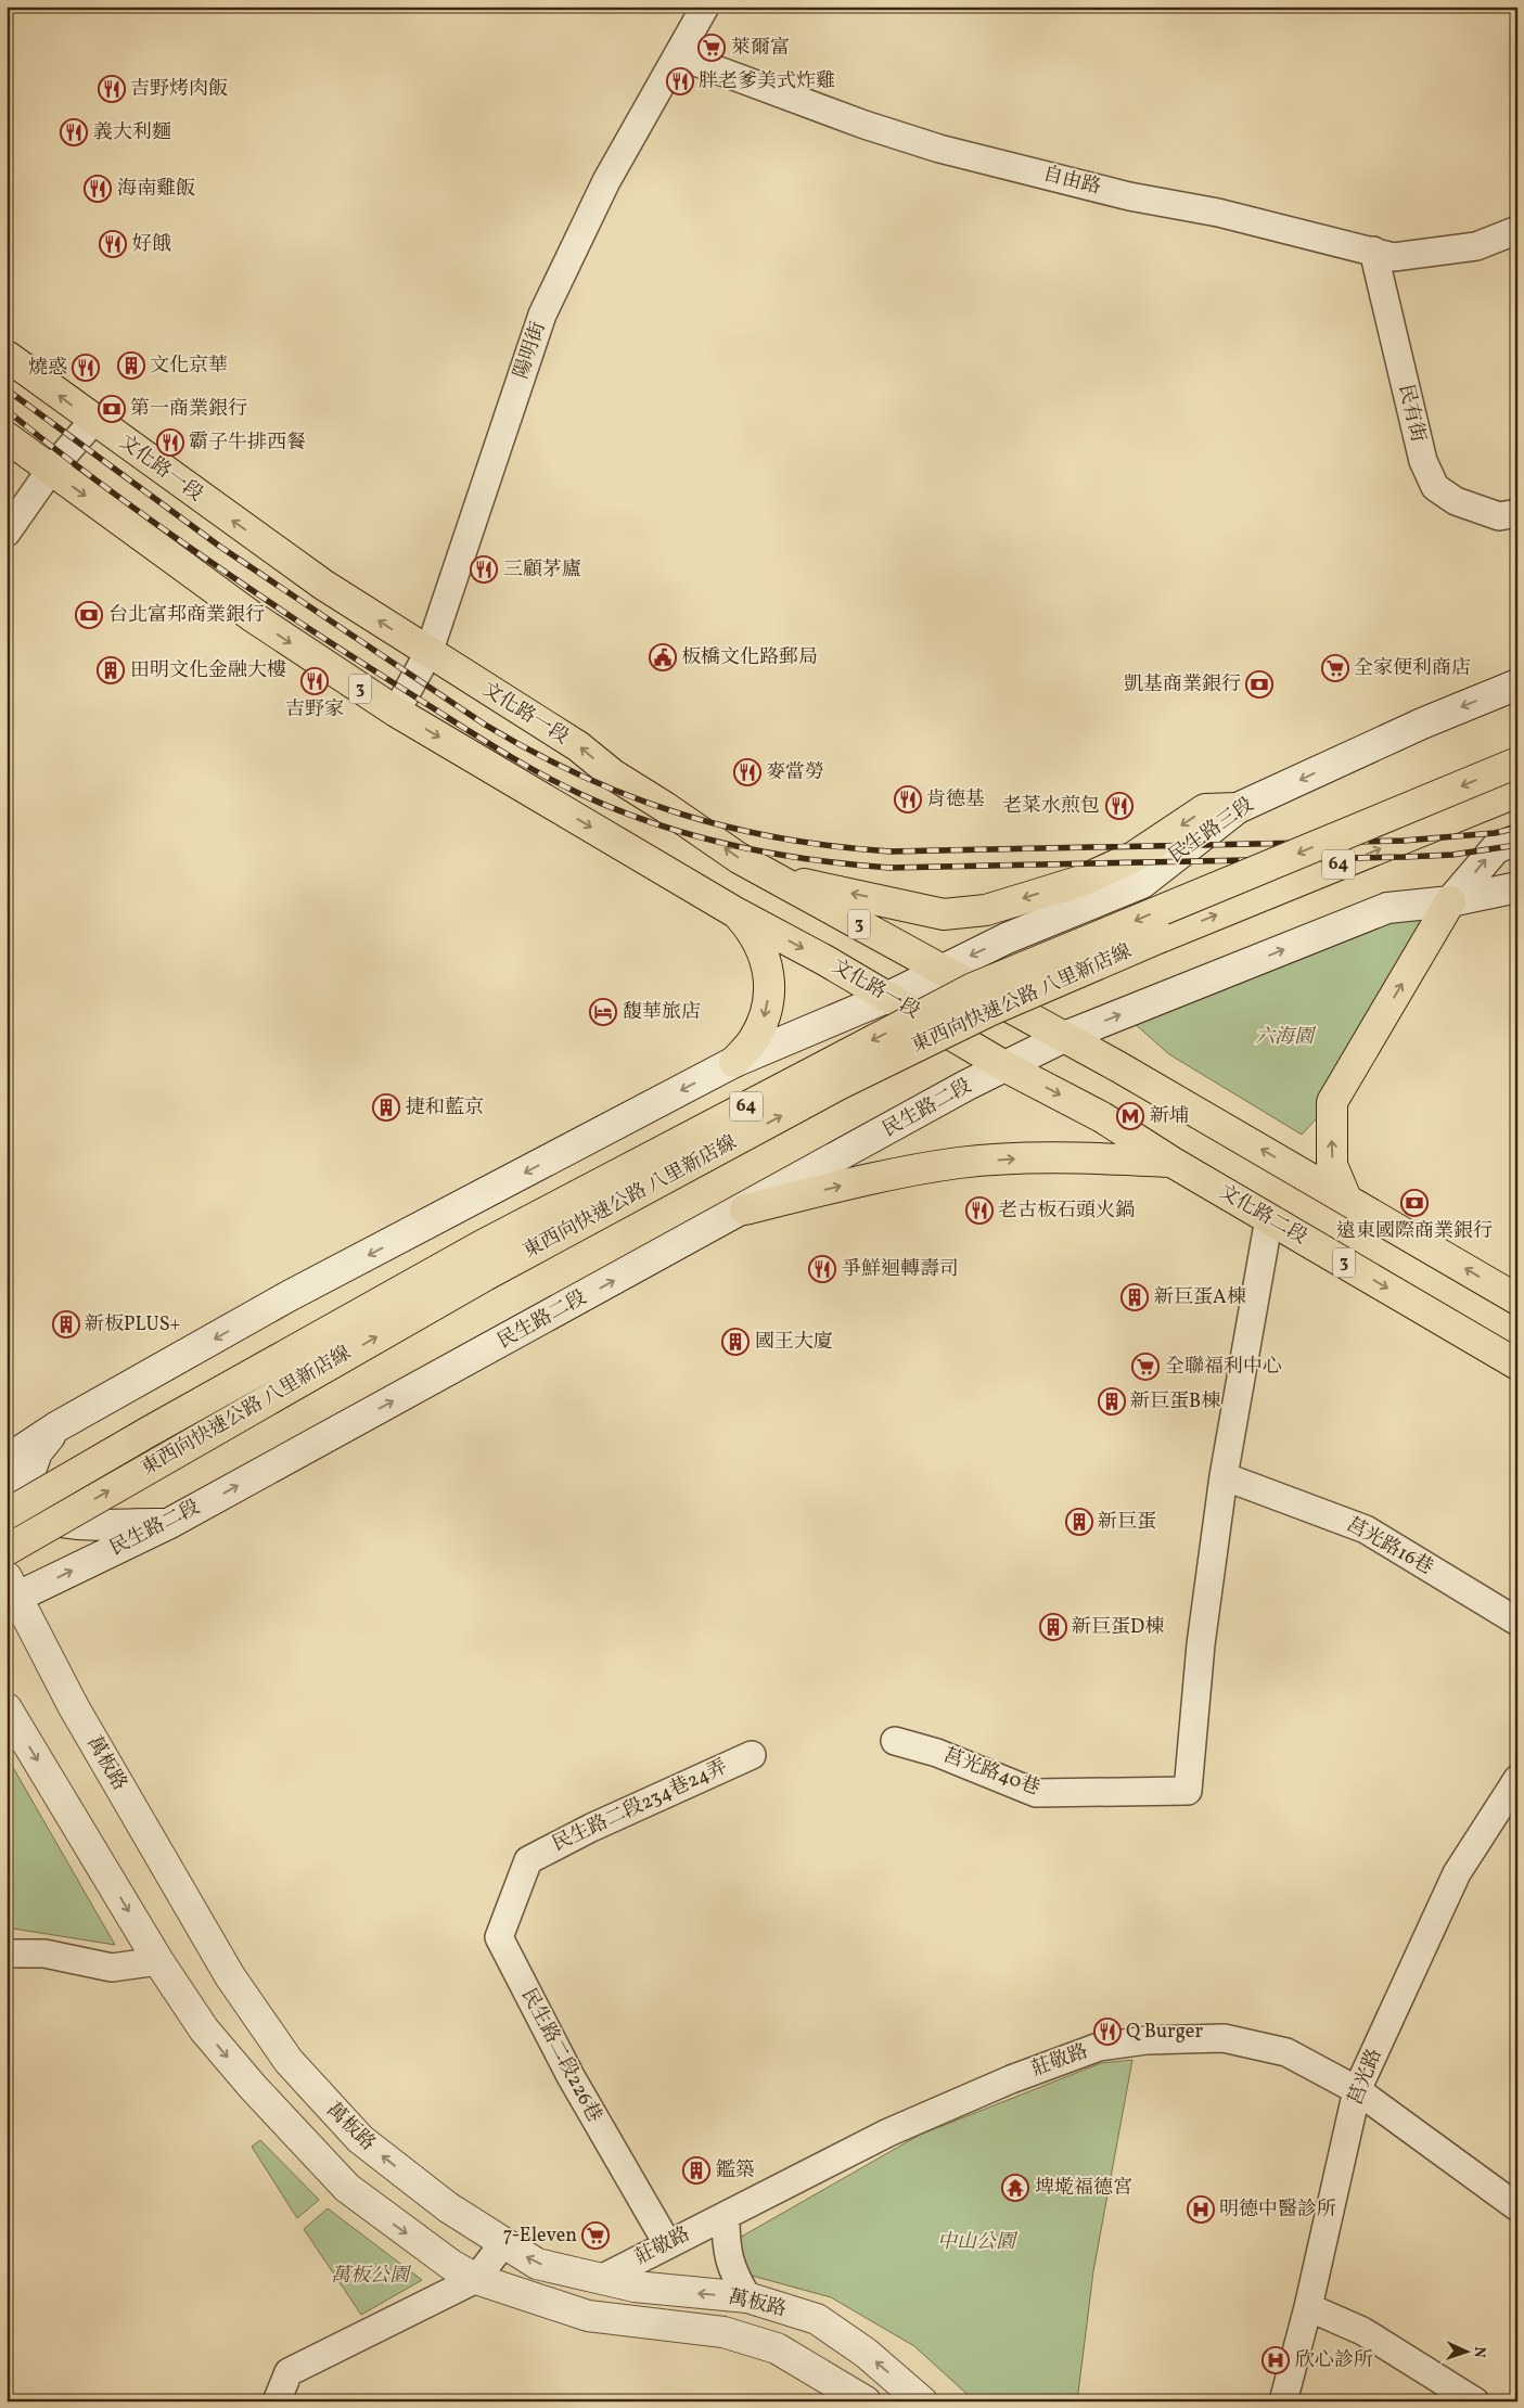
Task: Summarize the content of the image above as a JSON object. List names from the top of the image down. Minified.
{"streets":{"main road":["文化路一段","3","民生路三段","64","東西向快速公路 八里新店線","民生路二段","文化路二段","萬板路"],"street":["自由路","陽明街","民有街","莒光路16巷","莒光路40巷","民生路二段234巷24弄","民生路二段226巷","莊敬路","莒光路"]},"crossings":[["自由路","陽明街"],["自由路","民有街"],["陽明街","文化路一段"],["文化路一段","3"],["文化路一段","民生路三段"],["文化路一段","民生路二段"],["文化路一段","文化路二段"],["3","民生路二段"],["民生路二段","文化路二段"],["民生路二段","萬板路"],["莒光路16巷","莒光路40巷"],["萬板路","莊敬路"],["民生路二段234巷24弄","民生路二段226巷"],["民生路二段226巷","莊敬路"],["莊敬路","莒光路"]],"parks":["六海園","中山公園","萬板公園"],"places":{"supermarket":["萊爾富","全家便利商店","全聯福利中心","7-Eleven"],"restaurant":["胖老爹美式炸雞","吉野烤肉飯","義大利麵","海南雞飯","好餓","燒惑","霸子牛排西餐","三顧茅廬","吉野家","麥當勞","肯德基","老菜水煎包","老古板石頭火鍋","爭鮮迴轉壽司","Q Burger"],"building":["文化京華","田明文化金融大樓","捷和藍京","新巨蛋A棟","新板PLUS+","國王大廈","新巨蛋B棟","新巨蛋","新巨蛋D棟","鑑築"],"bank":["第一商業銀行","台北富邦商業銀行","凱基商業銀行","遠東國際商業銀行"],"public building":["板橋文化路郵局"],"hotel":["馥華旅店"],"metro station":["新埔"],"temple":["埤墘福德宮"],"hospital":["明德中醫診所","欣心診所"]},"north":"right"}
